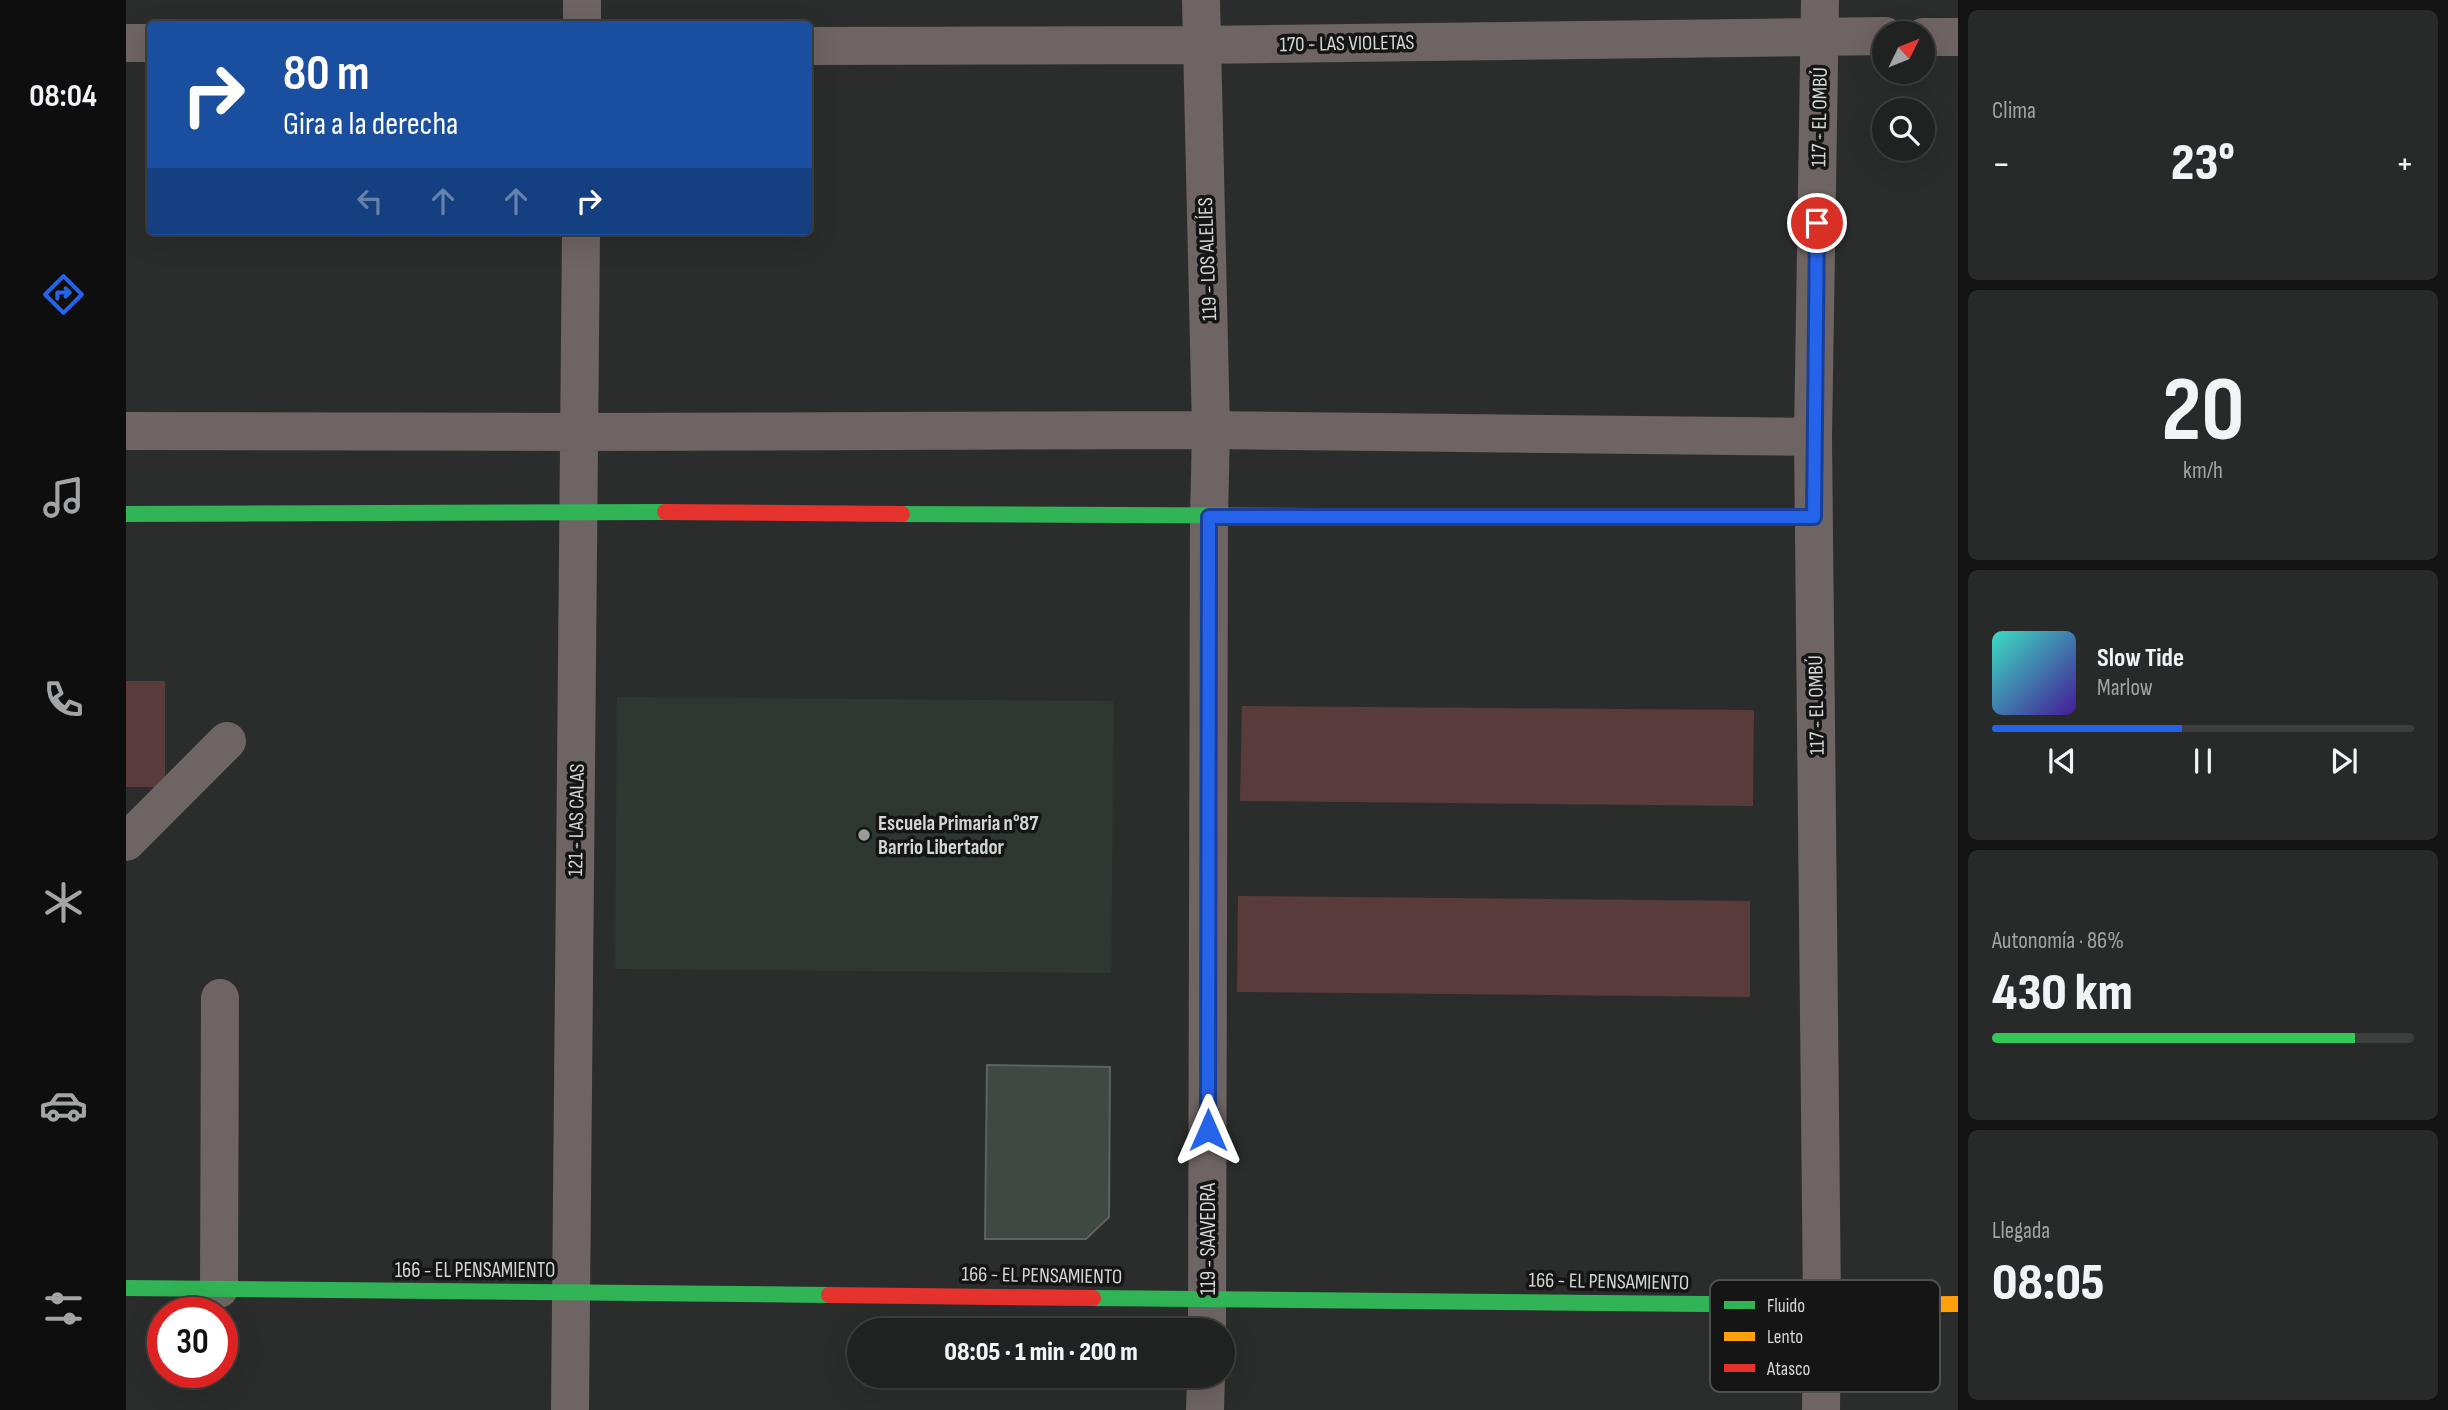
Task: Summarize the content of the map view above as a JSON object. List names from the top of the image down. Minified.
{"streets":{"street":["170 - LAS VIOLETAS","117 - EL OMBÚ","119 - LOS ALELÍES","121 - LAS CALAS","119 - SAAVEDRA","166 - EL PENSAMIENTO"]},"crossings":[["170 - LAS VIOLETAS","117 - EL OMBÚ"],["170 - LAS VIOLETAS","119 - LOS ALELÍES"],["119 - LOS ALELÍES","119 - SAAVEDRA"],["121 - LAS CALAS","166 - EL PENSAMIENTO"],["119 - SAAVEDRA","166 - EL PENSAMIENTO"]],"places":["Escuela Primaria n°87 Barrio Libertador"],"legend":["Fluido","Lento","Atasco"],"north":"top right","page":{"tabs":"08:04","tile":["Clima",["20","km/h"],["Autonomía · 86%","430 km"],["Llegada","08:05"]],"turn":["80 m","Gira a la derecha"],"heat":["−","23°","+"],"song":["Slow Tide","Marlow"],"limit":"30","trip":"08:05 · 1 min · 200 m"}}
